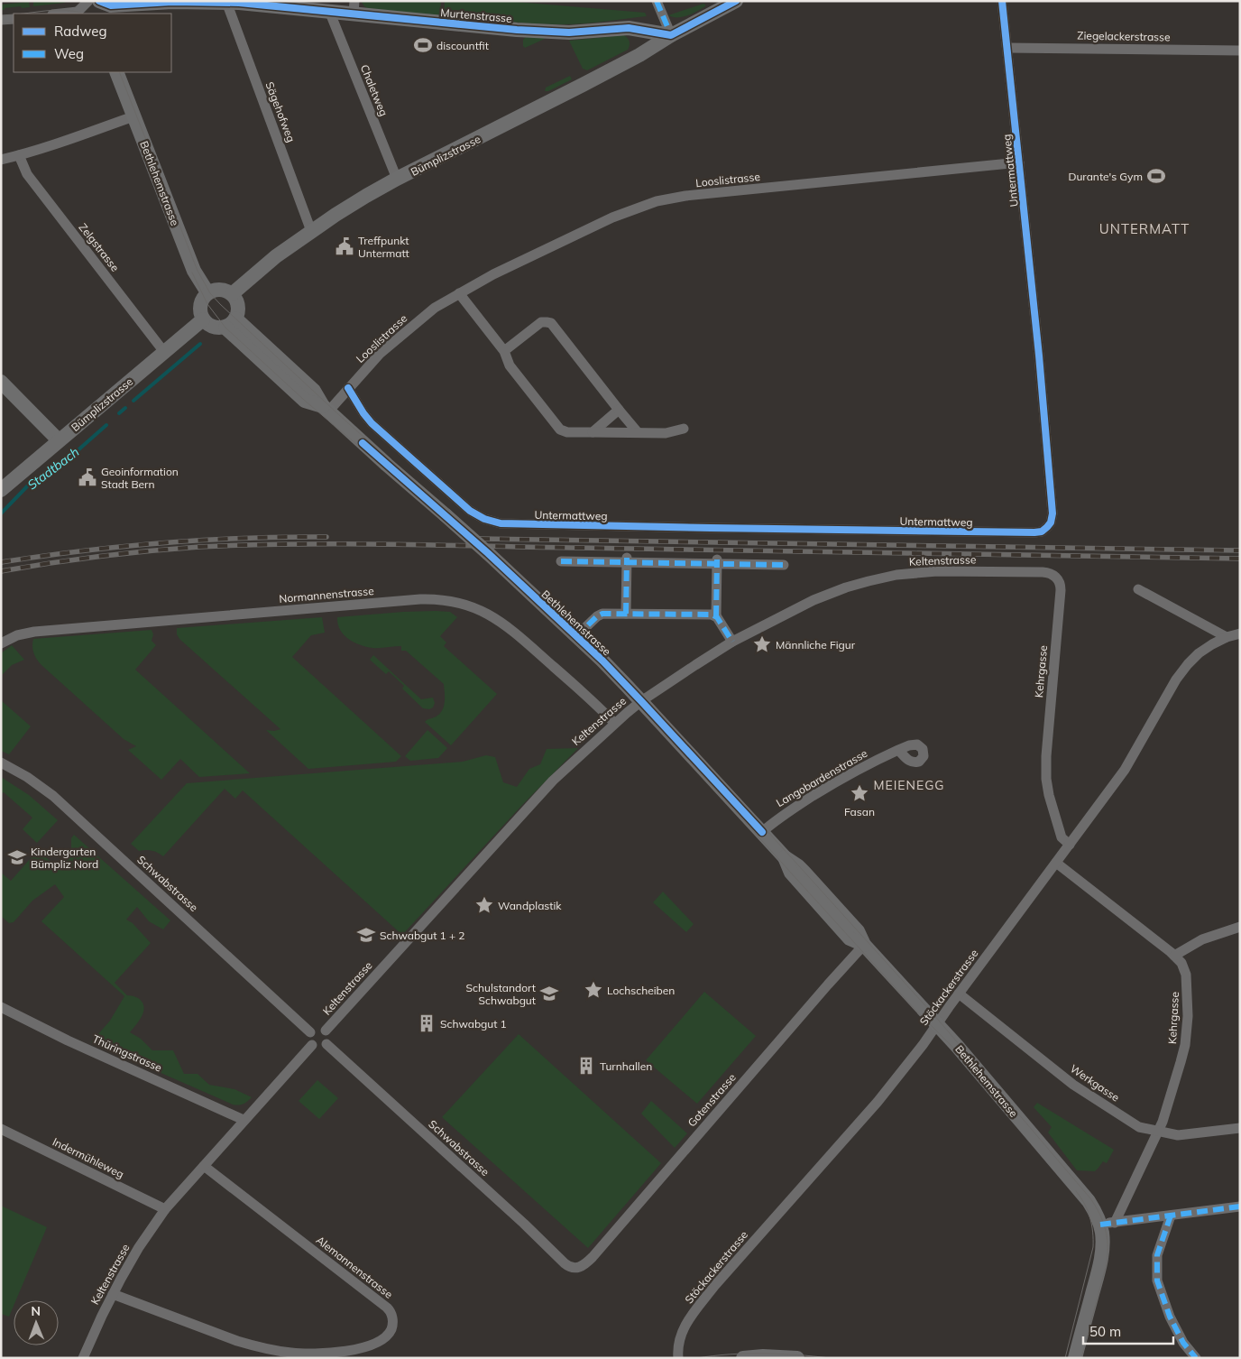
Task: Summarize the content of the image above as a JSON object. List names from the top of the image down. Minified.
{"streets":{"street":["Murtenstrasse","Ziegelackerstrasse","Chaletweg","Sägehofweg","Bümplizstrasse","Untermattweg","Looslistrasse","Bethlehemstrasse","Zelgstrasse","Keltenstrasse","Normannenstrasse","Kehrgasse","Langobardenstrasse","Schwabstrasse","Stöckackerstrasse","Thüringstrasse","Werkgasse","Gotenstrasse","Indermühleweg","Alemannenstrasse"]},"crossings":[["Murtenstrasse","Chaletweg"],["Murtenstrasse","Sägehofweg"],["Murtenstrasse","Bümplizstrasse"],["Ziegelackerstrasse","Untermattweg"],["Chaletweg","Bümplizstrasse"],["Sägehofweg","Bümplizstrasse"],["Bümplizstrasse","Bethlehemstrasse"],["Bümplizstrasse","Zelgstrasse"],["Untermattweg","Looslistrasse"],["Looslistrasse","Bethlehemstrasse"],["Bethlehemstrasse","Keltenstrasse"],["Bethlehemstrasse","Kehrgasse"],["Bethlehemstrasse","Langobardenstrasse"],["Bethlehemstrasse","Stöckackerstrasse"],["Bethlehemstrasse","Gotenstrasse"],["Keltenstrasse","Normannenstrasse"],["Keltenstrasse","Kehrgasse"],["Keltenstrasse","Schwabstrasse"],["Keltenstrasse","Thüringstrasse"],["Keltenstrasse","Indermühleweg"],["Keltenstrasse","Alemannenstrasse"],["Kehrgasse","Stöckackerstrasse"],["Kehrgasse","Werkgasse"],["Schwabstrasse","Gotenstrasse"],["Stöckackerstrasse","Werkgasse"]],"districts":["UNTERMATT","MEIENEGG"],"water":["Stadtbach"],"places":{"sports":["discountfit","Durante's Gym"],"public building":["Treffpunkt Untermatt","Geoinformation Stadt Bern"],"place":["Männliche Figur","Fasan","Wandplastik","Lochscheiben"],"school or university":["Kindergarten Bümpliz Nord","Schwabgut 1 + 2","Schulstandort Schwabgut"],"building":["Schwabgut 1","Turnhallen"]},"legend":["Radweg","Weg"],"scale_bar":"50 m","north":"top"}
